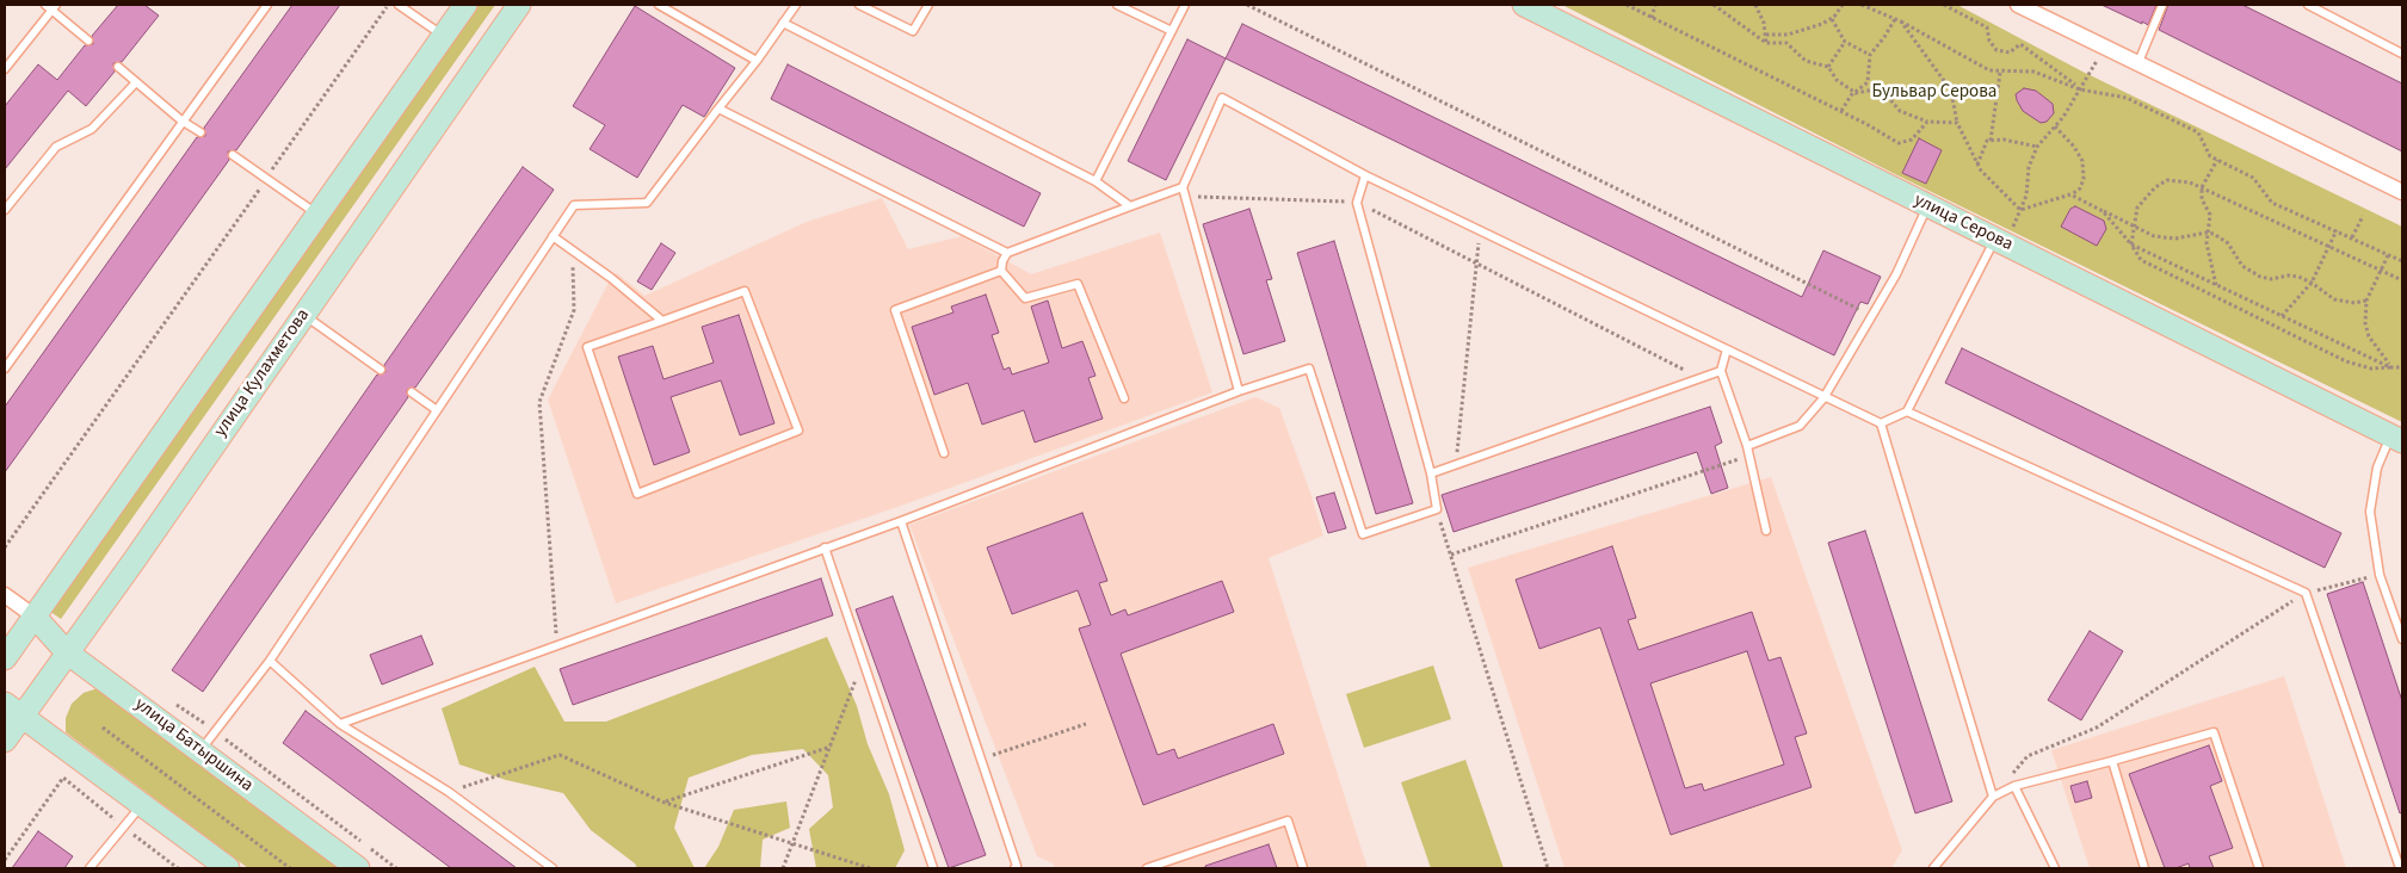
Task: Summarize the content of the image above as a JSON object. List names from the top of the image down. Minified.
{"streets":{"main road":["улица Серова","улица Кулахметова","улица Батыршина"]},"crossings":[["улица Кулахметова","улица Батыршина"]],"parks":["Бульвар Серова"]}
